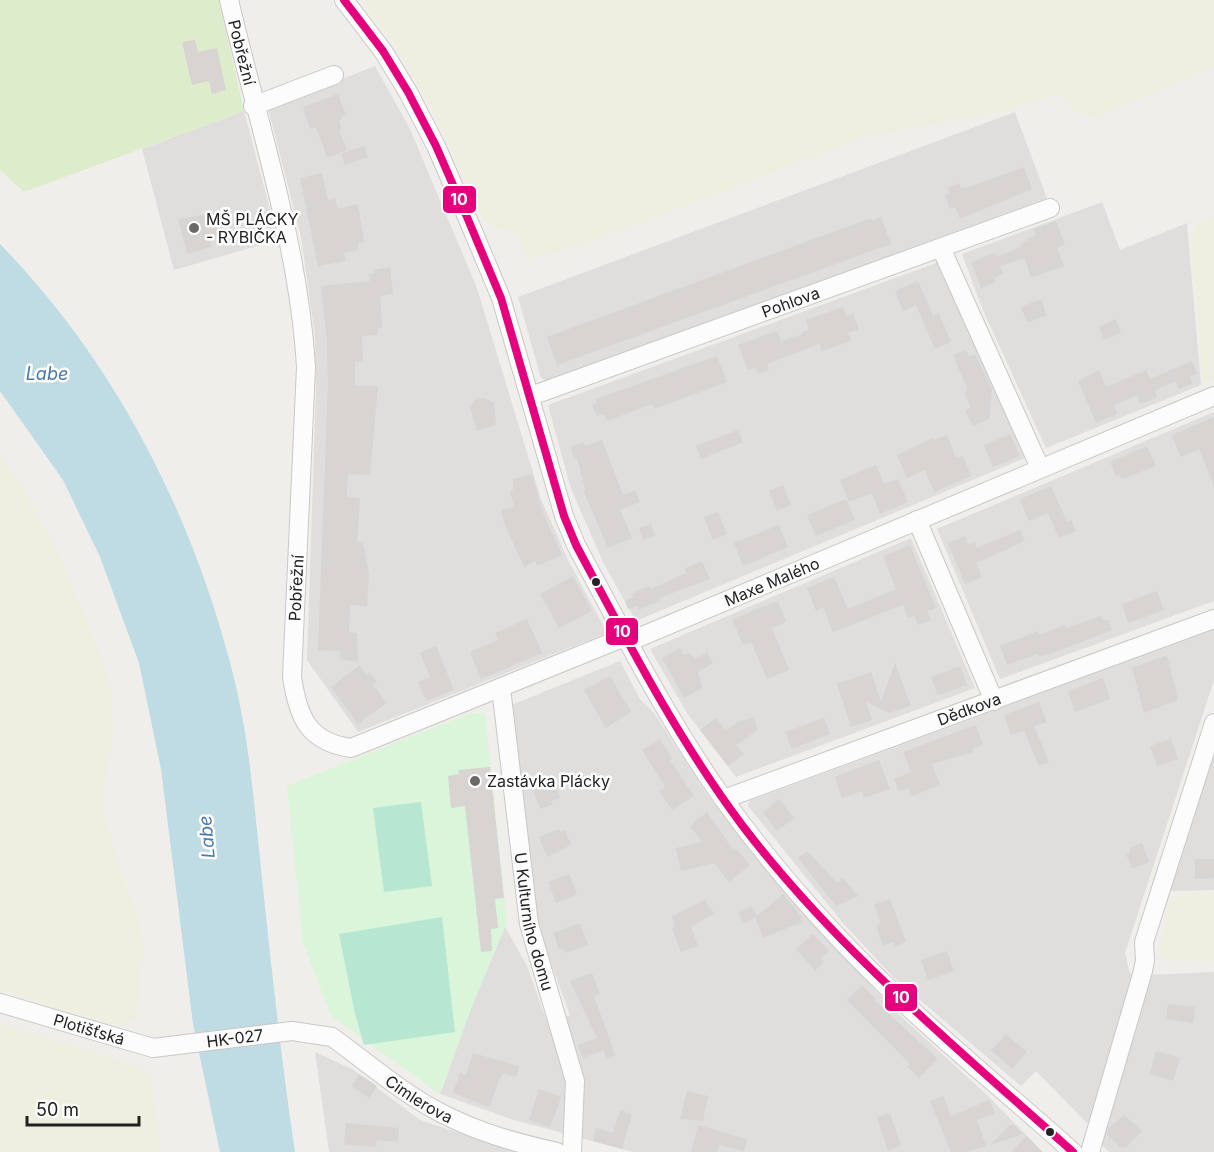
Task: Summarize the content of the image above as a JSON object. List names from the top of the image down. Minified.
{"streets":{"street":["Pobřežní","Pohlova","Maxe Malého","Dědkova","U Kulturního domu","Plotišťská","HK-027","Cimlerova"]},"crossings":[["Pobřežní","Maxe Malého"],["Pobřežní","U Kulturního domu"],["Plotišťská","HK-027"],["HK-027","Cimlerova"]],"water":["Labe"],"places":["MŠ PLÁCKY - RYBIČKA","Zastávka Plácky"],"lines":["transit line 10"],"scale_bar":"50 m"}
